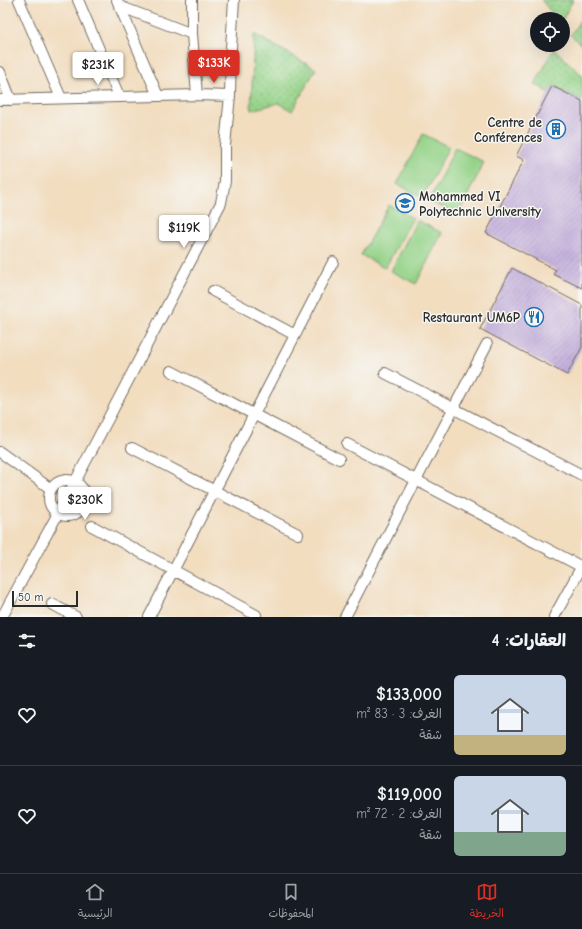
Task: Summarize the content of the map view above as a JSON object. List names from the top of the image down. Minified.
{"places":{"building":["Centre de Conférences"],"school or university":["Mohammed VI Polytechnic University"],"restaurant":["Restaurant UM6P"]},"scale_bar":"50 m","page":{"price":["$133K","$231K","$119K","$230K"],"scale":"50 m","heading":"العقارات: 4","list":[{"name":"$133,000","note":"الغرف: 3 · 83 m² · شقة"},{"name":"$119,000","note":"الغرف: 2 · 72 m² · شقة"}],"tabs":["الخريطة","المحفوظات","الرئيسية"]}}
